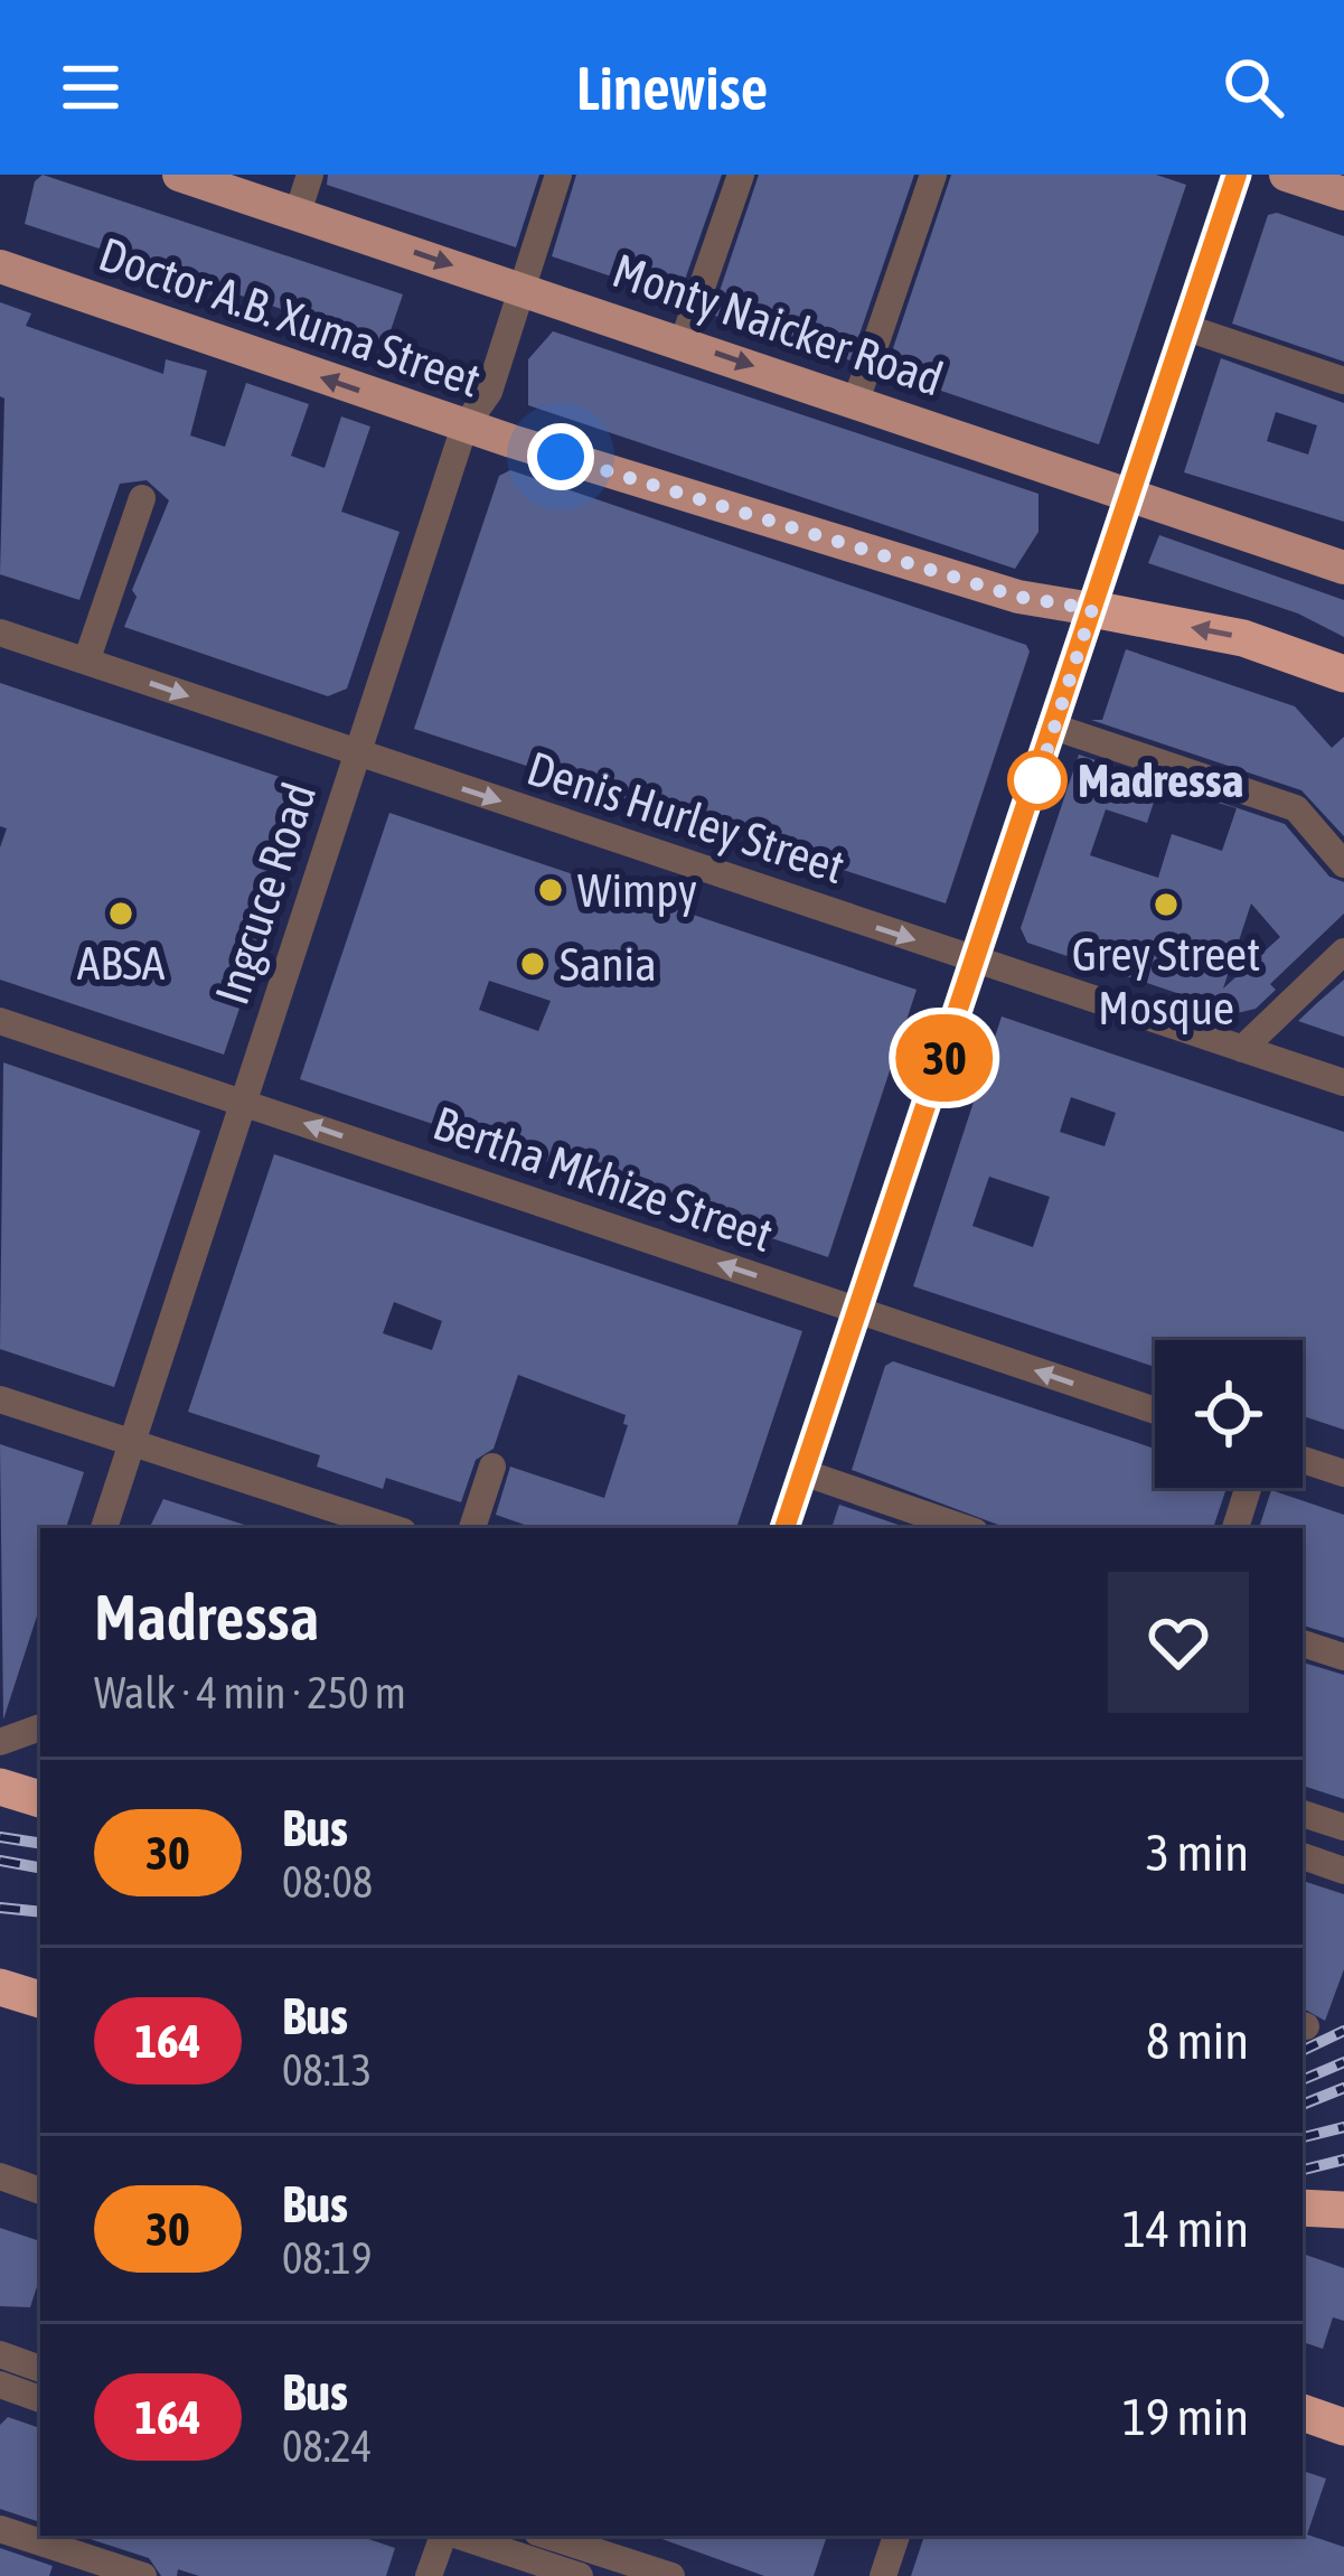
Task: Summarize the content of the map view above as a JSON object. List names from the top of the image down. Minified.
{"streets":{"main road":["Doctor A.B. Xuma Street","Monty Naicker Road"],"street":["Denis Hurley Street","Ingcuce Road","Bertha Mkhize Street"]},"crossings":[["Doctor A.B. Xuma Street","Ingcuce Road"],["Monty Naicker Road","Ingcuce Road"],["Denis Hurley Street","Ingcuce Road"],["Ingcuce Road","Bertha Mkhize Street"]],"one_way":["Doctor A.B. Xuma Street","Denis Hurley Street","Bertha Mkhize Street"],"places":["Madressa","Wimpy","Grey Street Mosque","ABSA","Sania"],"lines":["bus line 30"],"page":{"header":"Linewise","on_map":"30","heading":["Madressa","Walk · 4 min · 250 m"],"list":[{"mark":"30","name":"Bus","note":"08:08","value":"3 min"},{"mark":"164","name":"Bus","note":"08:13","value":"8 min"},{"mark":"30","name":"Bus","note":"08:19","value":"14 min"},{"mark":"164","name":"Bus","note":"08:24","value":"19 min"}]}}
